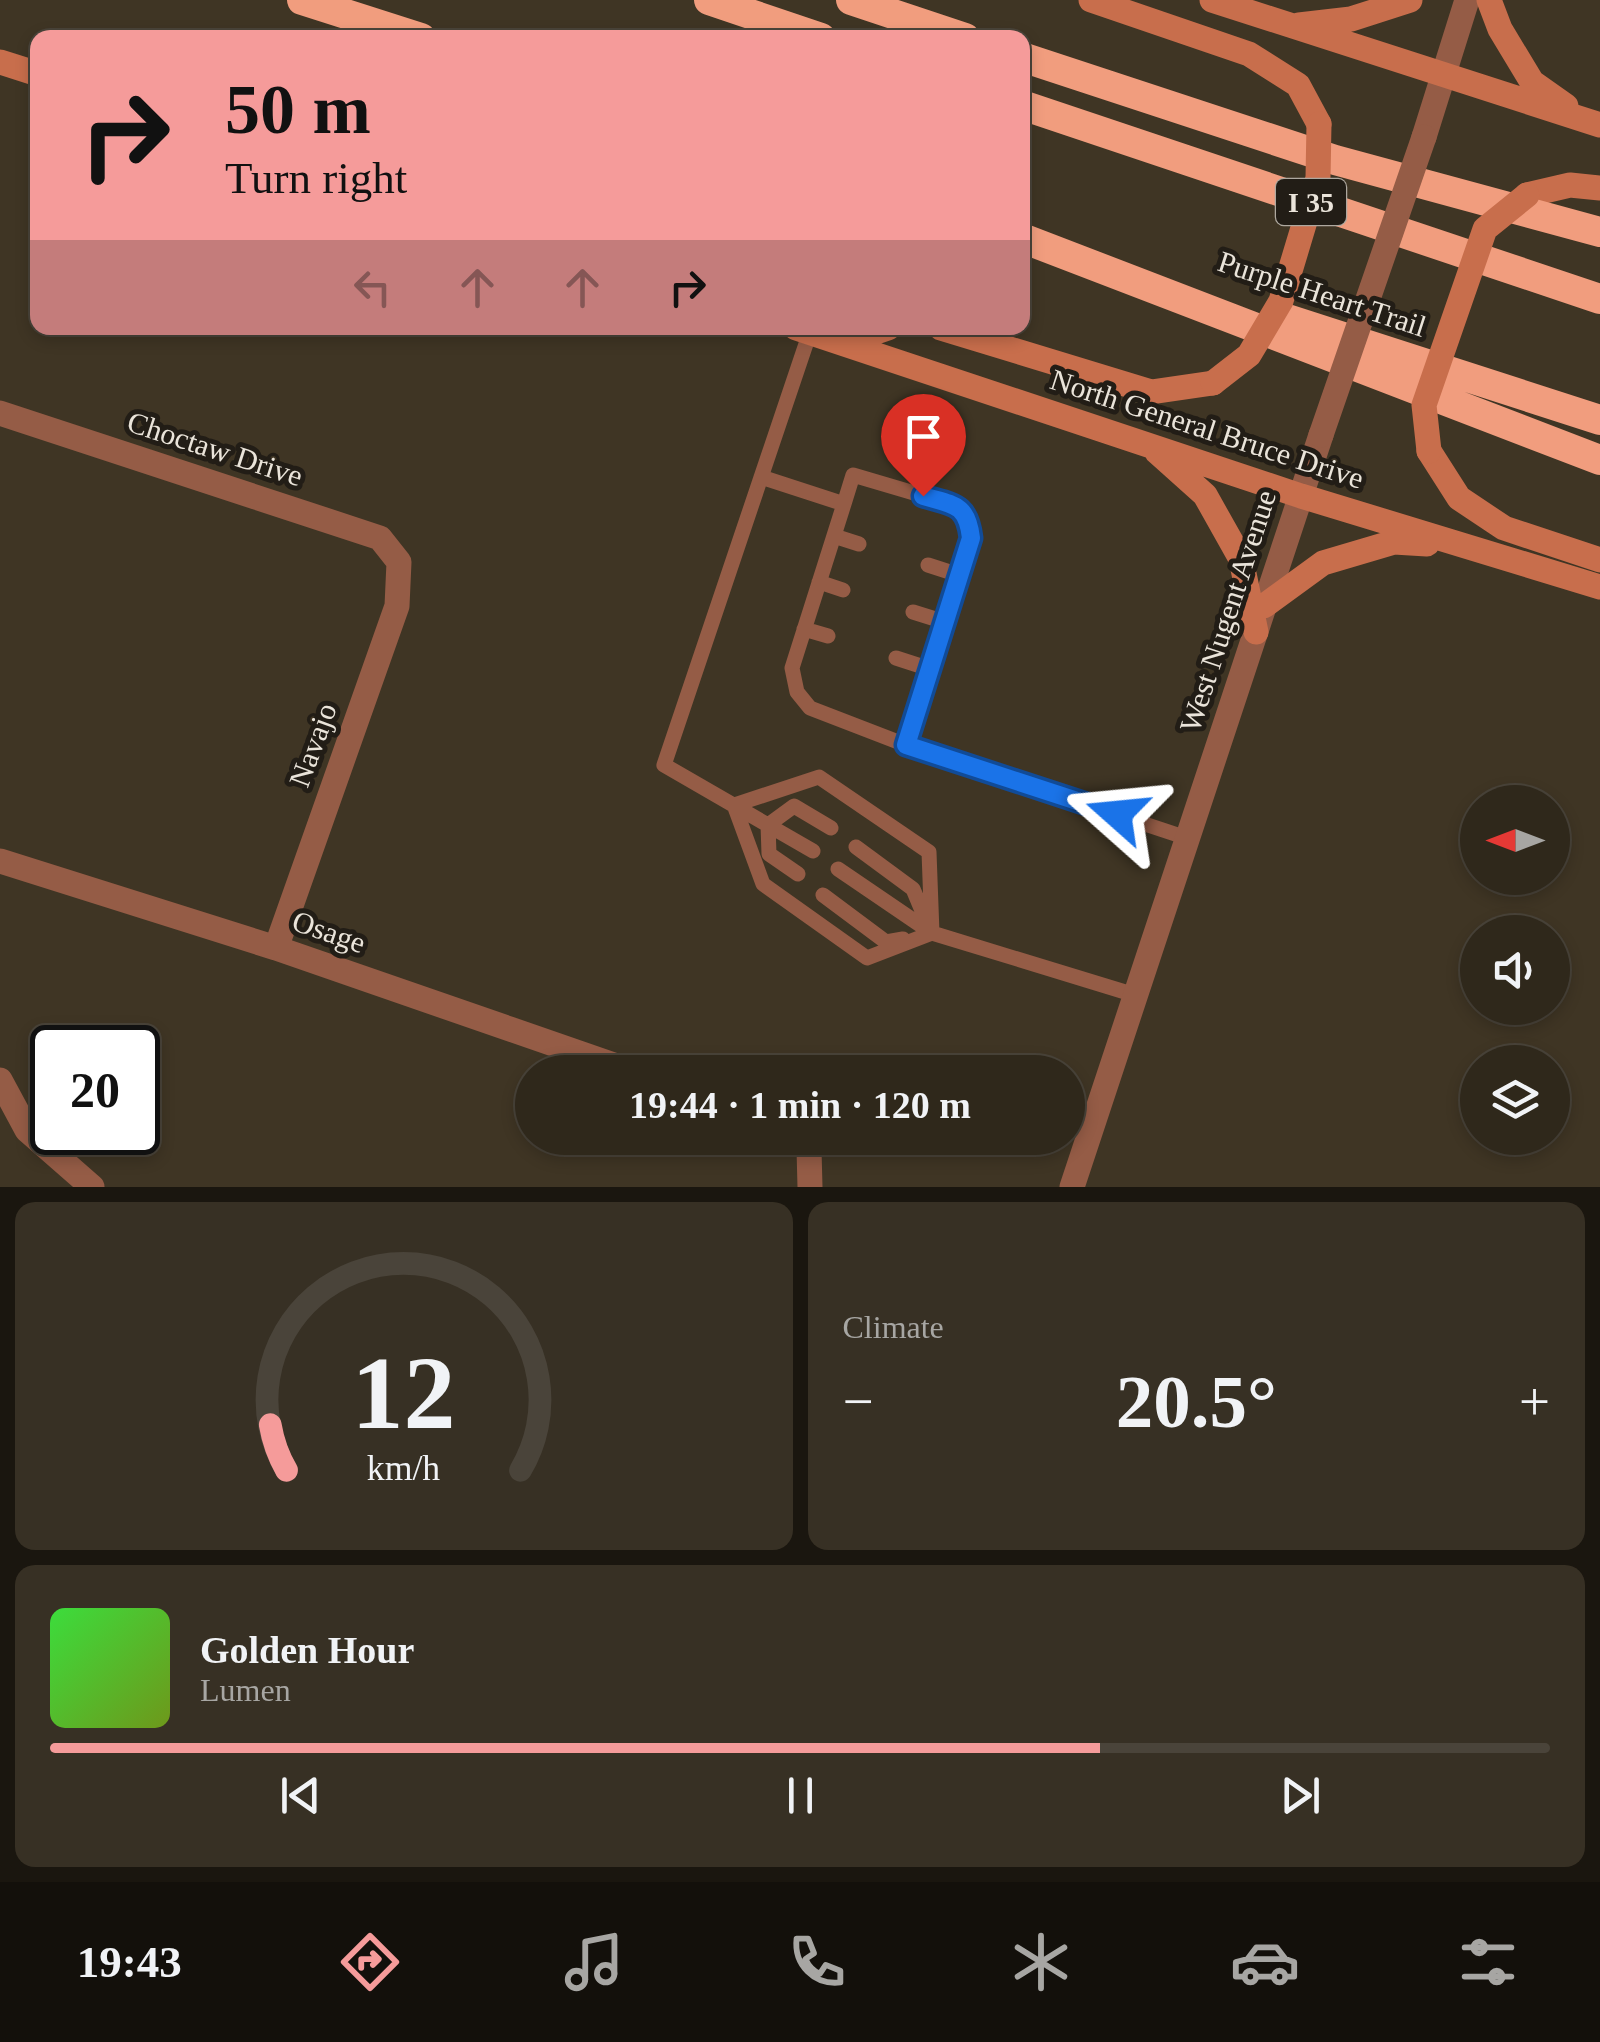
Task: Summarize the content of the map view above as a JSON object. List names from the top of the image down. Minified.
{"streets":{"highway":["I 35","Purple Heart Trail"],"main road":["North General Bruce Drive"],"street":["Choctaw Drive","West Nugent Avenue","Navajo","Osage"]},"crossings":[["North General Bruce Drive","West Nugent Avenue"],["Choctaw Drive","Navajo"],["Navajo","Osage"]],"north":"left","page":{"turn":["50 m","Turn right"],"limit":"20","trip":"19:44 · 1 min · 120 m","tile":"Climate","heat":["−","20.5°","+"],"song":["Golden Hour","Lumen"],"tabs":"19:43","gauge":["12","km/h"]}}
